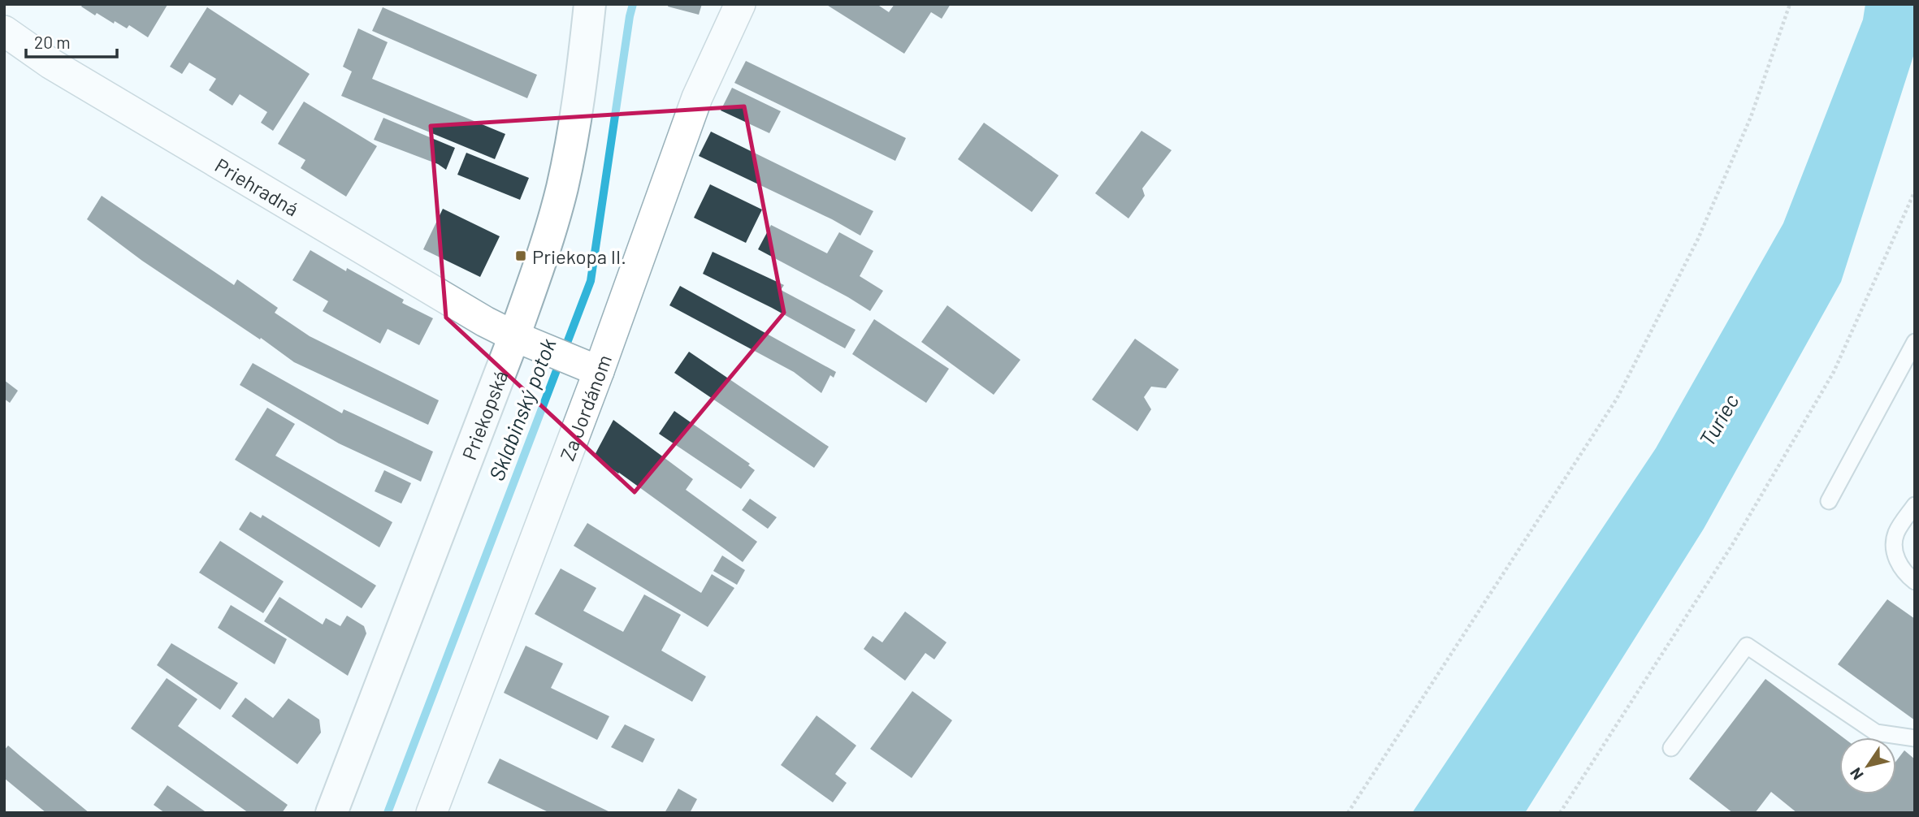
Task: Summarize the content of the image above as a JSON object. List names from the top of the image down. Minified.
{"streets":{"street":["Priehradná","Za Jordánom","Priekopská"]},"crossings":[["Priehradná","Za Jordánom"],["Priehradná","Priekopská"]],"water":["Sklabinský potok","Turiec"],"places":{"transit":["Priekopa II."]},"scale_bar":"20 m","north":"bottom left"}
